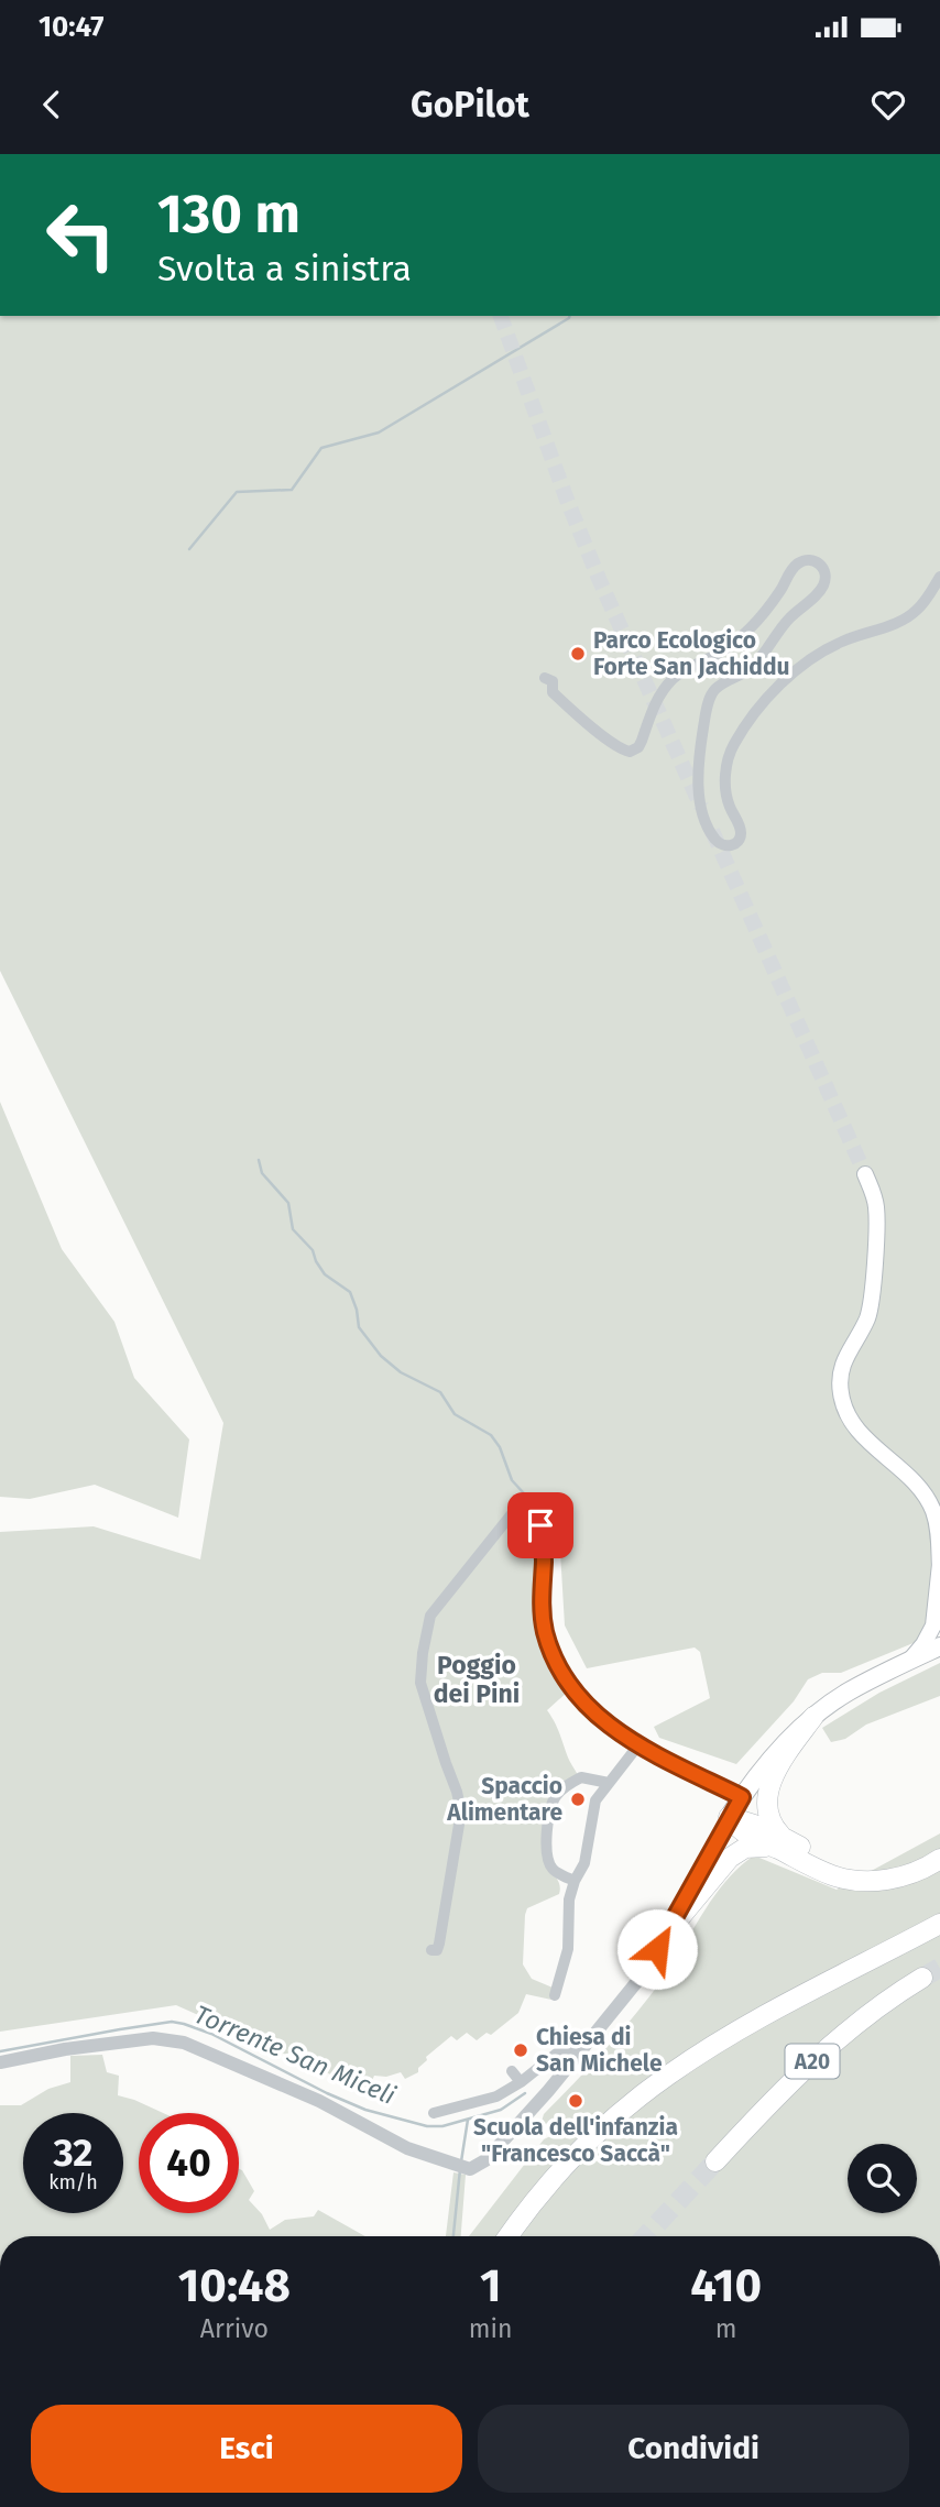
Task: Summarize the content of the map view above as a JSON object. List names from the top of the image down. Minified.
{"streets":{"highway":["A20"]},"districts":["Poggio dei Pini"],"water":["Torrente San Miceli"],"places":["Parco Ecologico Forte San Jachiddu","Spaccio Alimentare","Chiesa di San Michele","Scuola dell'infanzia \"Francesco Saccà\""],"page":{"status":"10:47","header":"GoPilot","turn":["130 m","Svolta a sinistra"],"speed":"32 km/h","limit":"40","eta":["10:48","Arrivo","1","min","410","m"],"buttons":["Esci","Condividi"]}}
